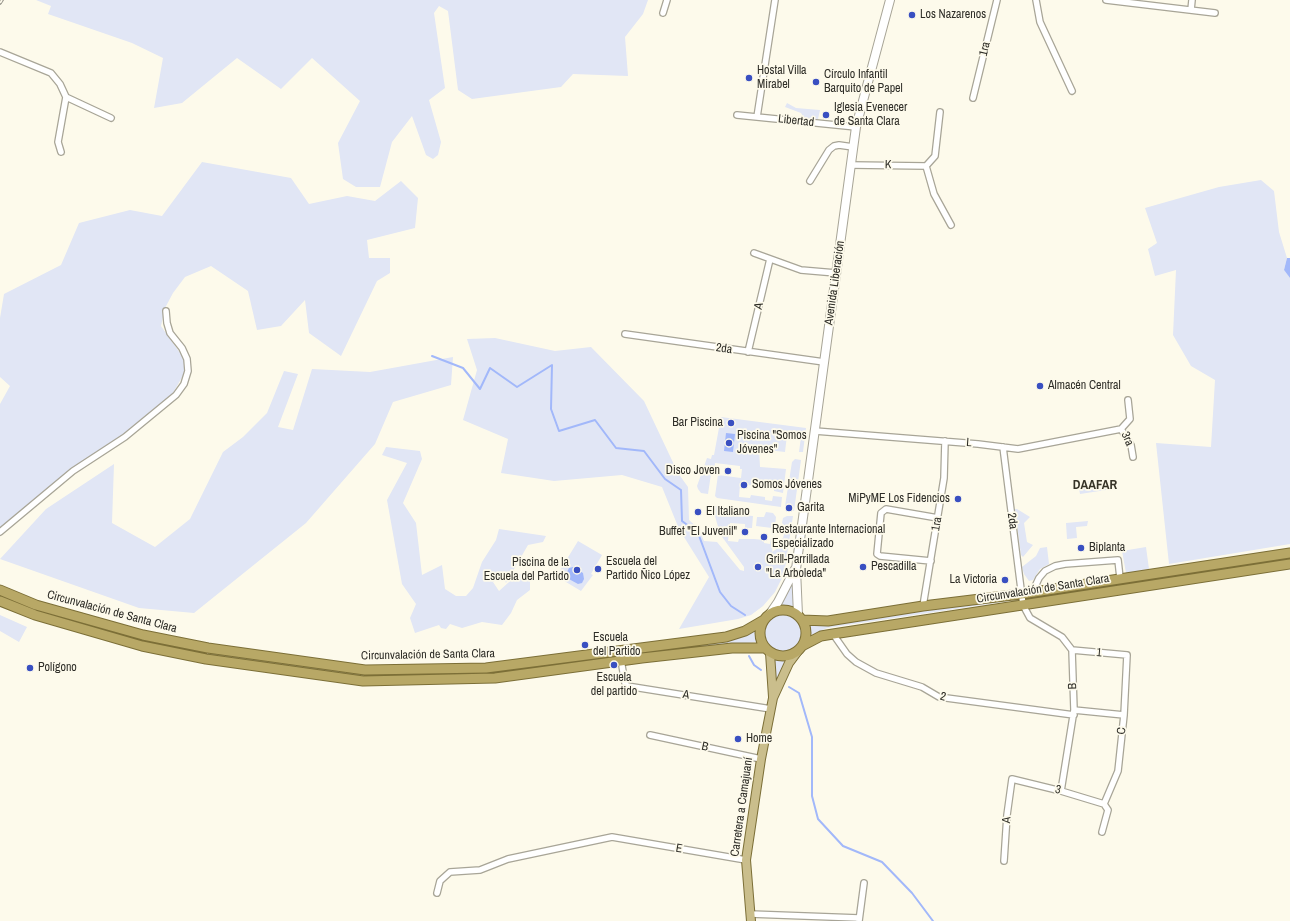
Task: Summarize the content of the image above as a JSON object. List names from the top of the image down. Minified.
{"streets":{"highway":["Circunvalación de Santa Clara"],"main road":["Avenida Liberación","Carretera a Camajuaní"],"street":["1ra","Libertad","K","A","2da","3ra","L","1","B","2","C","3","E"]},"crossings":[["1ra","L"],["1ra","Circunvalación de Santa Clara"],["Libertad","Avenida Liberación"],["K","Avenida Liberación"],["Avenida Liberación","2da"],["Avenida Liberación","L"],["Avenida Liberación","Circunvalación de Santa Clara"],["Avenida Liberación","Carretera a Camajuaní"],["A","2da"],["A","Circunvalación de Santa Clara"],["A","3"],["A","Carretera a Camajuaní"],["2da","L"],["2da","Circunvalación de Santa Clara"],["3ra","L"],["Circunvalación de Santa Clara","2"],["Circunvalación de Santa Clara","Carretera a Camajuaní"],["1","B"],["1","C"],["B","2"],["B","3"],["B","Carretera a Camajuaní"],["2","C"],["C","3"],["Carretera a Camajuaní","E"]],"districts":["DAAFAR"],"places":["Los Nazarenos","Hostal Villa Mirabel","Círculo Infantil Barquito de Papel","Iglesia Evenecer de Santa Clara","Almacén Central","Bar Piscina","Piscina \"Somos Jóvenes\"","Disco Joven","Somos Jóvenes","MiPyME Los Fidencios","Garita","El Italiano","Buffet \"El Juvenil\"","Restaurante Internacional Especializado","Biplanta","Grill-Parrillada \"La Arboleda\"","Pescadilla","Escuela del Partido Ñico López","Piscina de la Escuela del Partido","La Victoria","Escuela del Partido","Escuela del partido","Polígono","Home"]}
